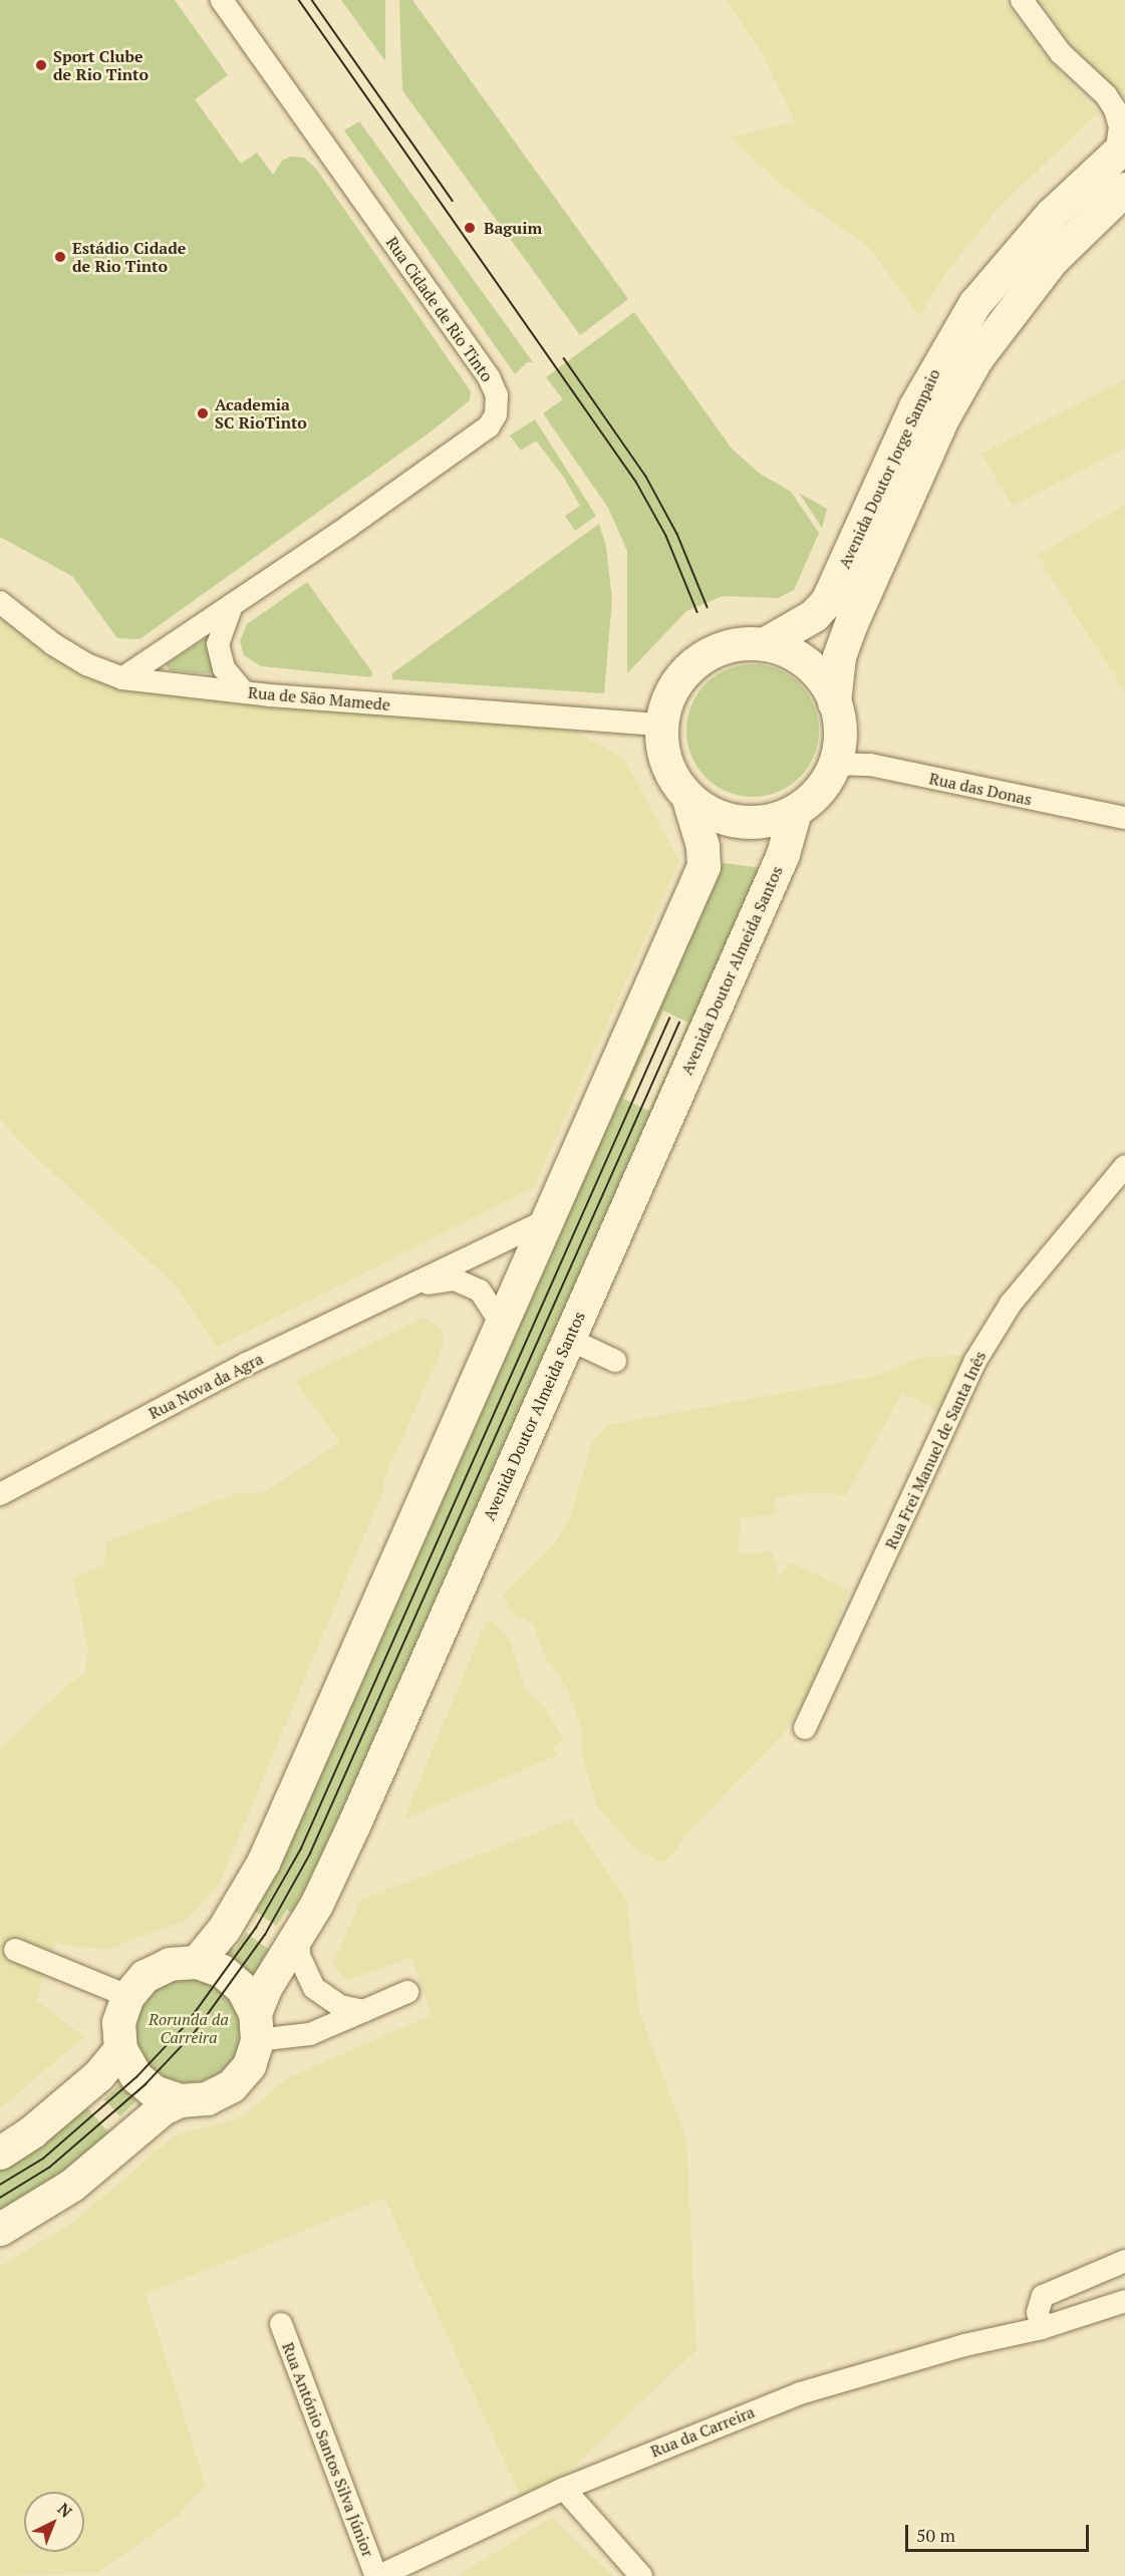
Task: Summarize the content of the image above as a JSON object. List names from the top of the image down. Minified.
{"streets":{"main road":["Avenida Doutor Jorge Sampaio","Avenida Doutor Almeida Santos"],"street":["Rua Cidade de Rio Tinto","Rua de São Mamede","Rua das Donas","Rua Nova da Agra","Rua Frei Manuel de Santa Inês","Rua da Carreira","Rua António Santos Silva Júnior"]},"crossings":[["Rua Cidade de Rio Tinto","Rua de São Mamede"],["Avenida Doutor Jorge Sampaio","Rua de São Mamede"],["Avenida Doutor Jorge Sampaio","Rua das Donas"],["Avenida Doutor Jorge Sampaio","Avenida Doutor Almeida Santos"],["Rua de São Mamede","Rua das Donas"],["Rua de São Mamede","Avenida Doutor Almeida Santos"],["Rua das Donas","Avenida Doutor Almeida Santos"],["Rua da Carreira","Rua António Santos Silva Júnior"]],"parks":["Rorunda da Carreira"],"places":["Sport Clube de Rio Tinto","Baguim","Estádio Cidade de Rio Tinto","Academia SC RioTinto"],"scale_bar":"50 m","north":"top right"}
